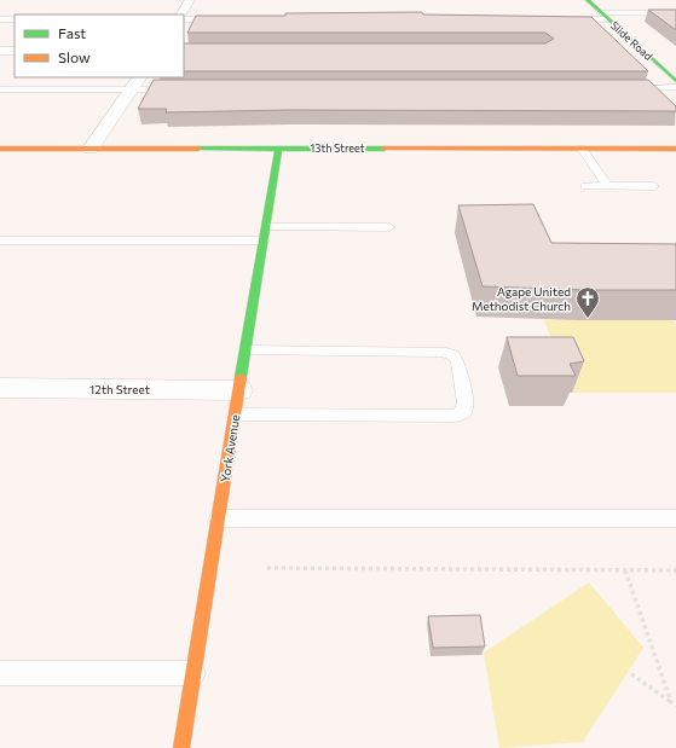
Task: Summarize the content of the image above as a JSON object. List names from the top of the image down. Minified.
{"streets":{"street":["Slide Road","13th Street","12th Street","York Avenue"]},"crossings":[["13th Street","York Avenue"],["12th Street","York Avenue"]],"places":{"church":["Agape United Methodist Church"]},"legend":["Fast","Slow"]}
